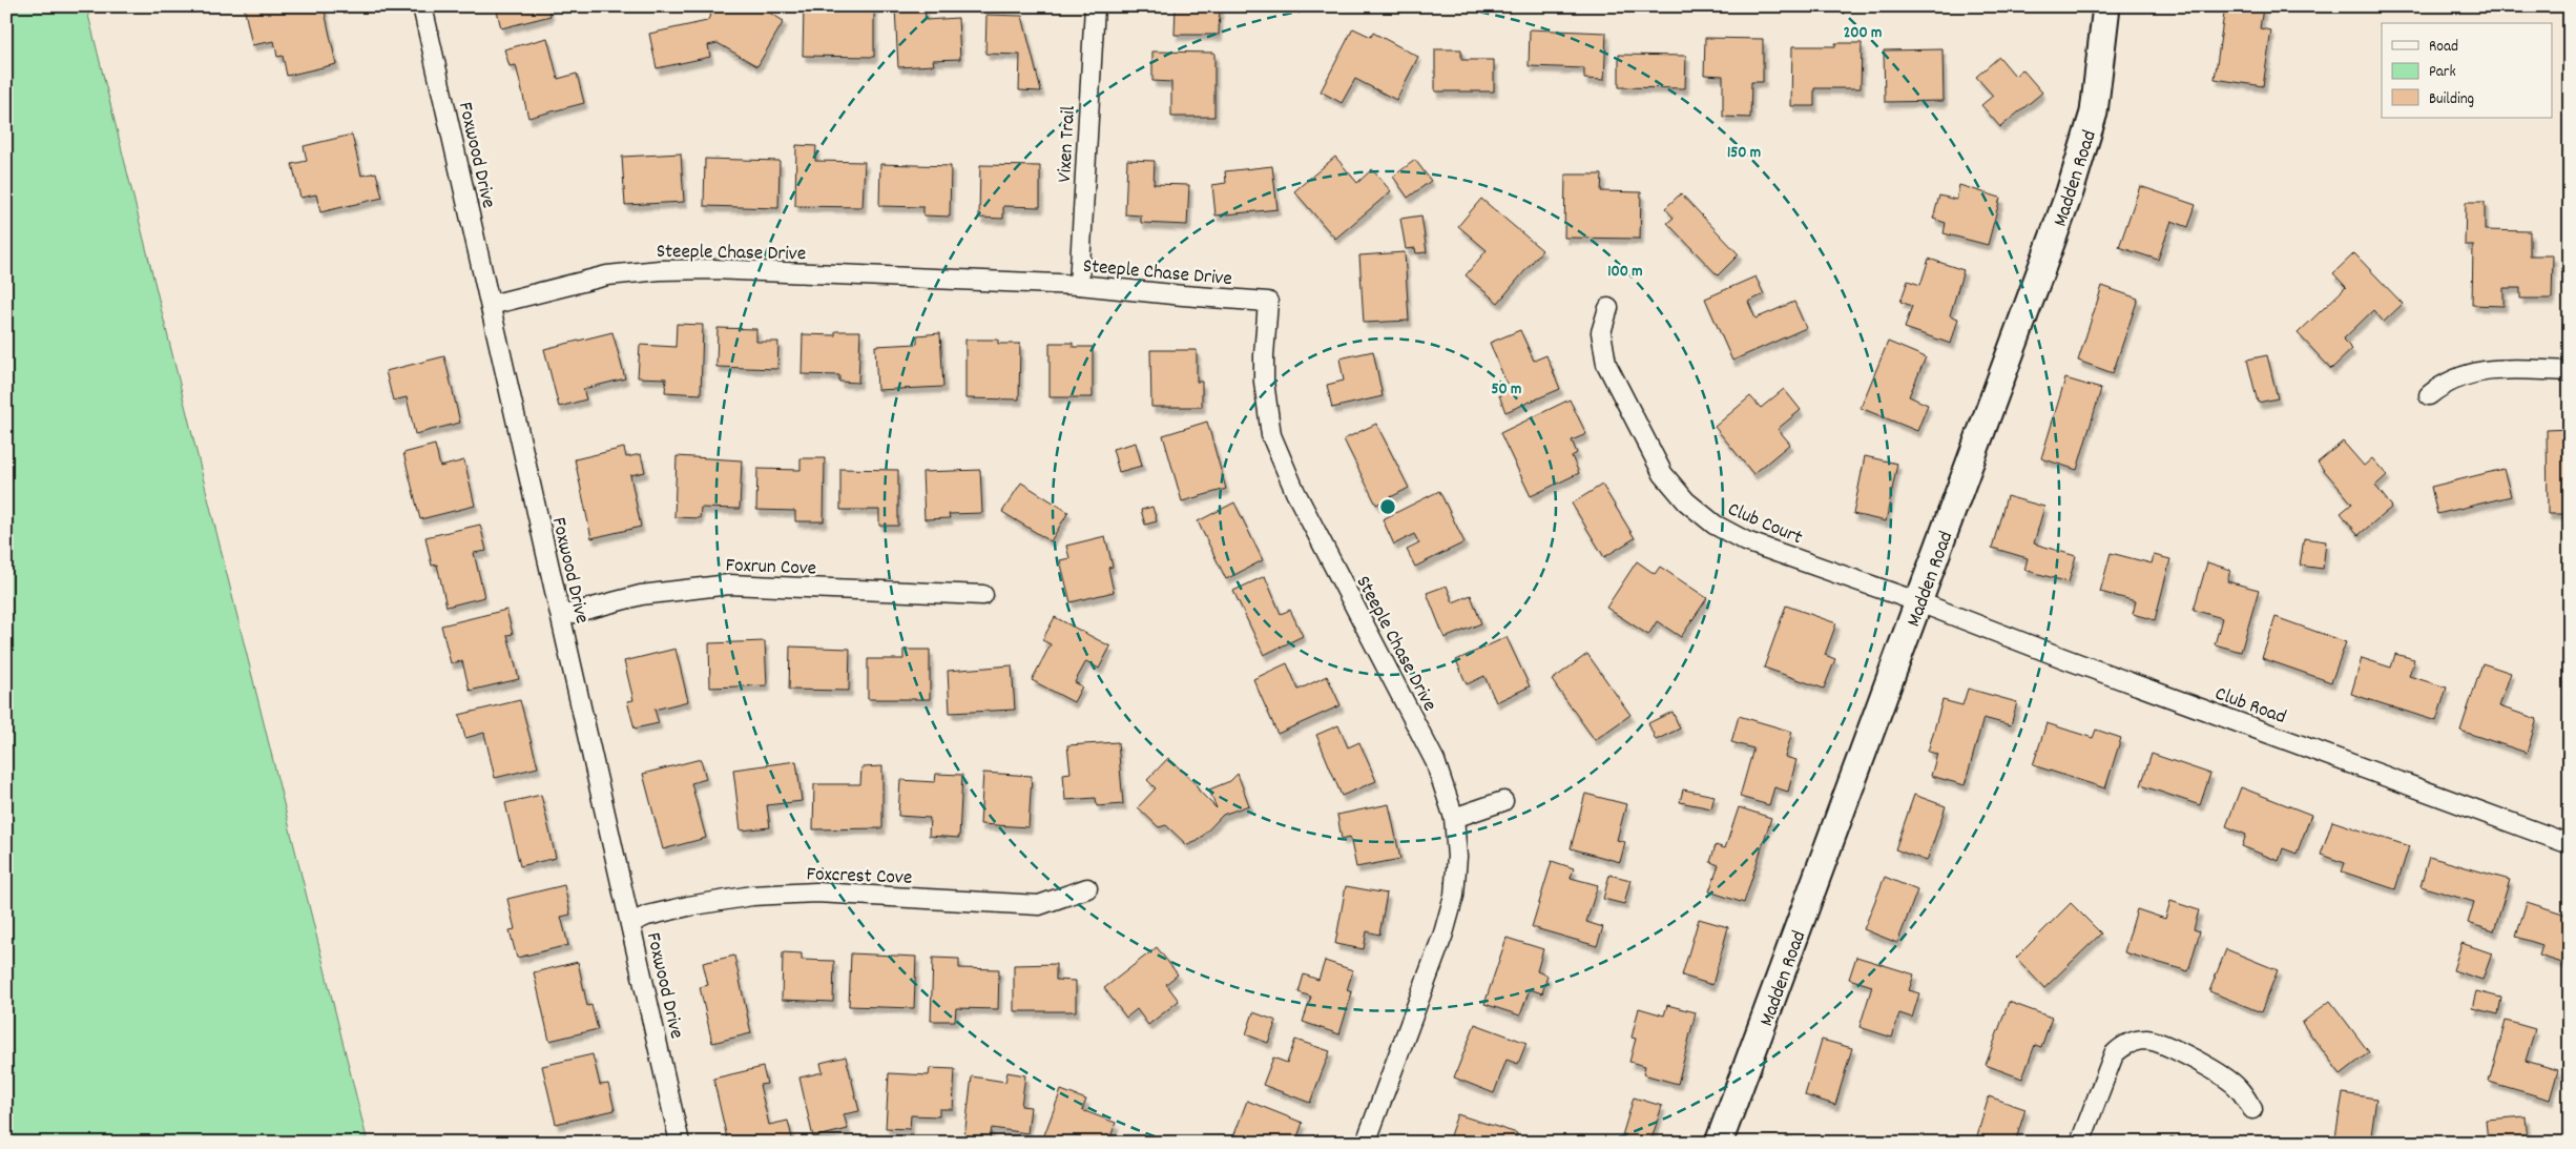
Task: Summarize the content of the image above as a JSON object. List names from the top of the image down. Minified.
{"streets":{"street":["Vixen Trail","Foxwood Drive","Madden Road","Steeple Chase Drive","Club Court","Foxrun Cove","Club Road","Foxcrest Cove"]},"crossings":[["Vixen Trail","Steeple Chase Drive"],["Foxwood Drive","Steeple Chase Drive"],["Foxwood Drive","Foxrun Cove"],["Foxwood Drive","Foxcrest Cove"],["Madden Road","Club Court"],["Madden Road","Club Road"],["Club Court","Club Road"]],"legend":["Road","Park","Building"],"rings":["200 m","150 m","100 m","50 m"]}
